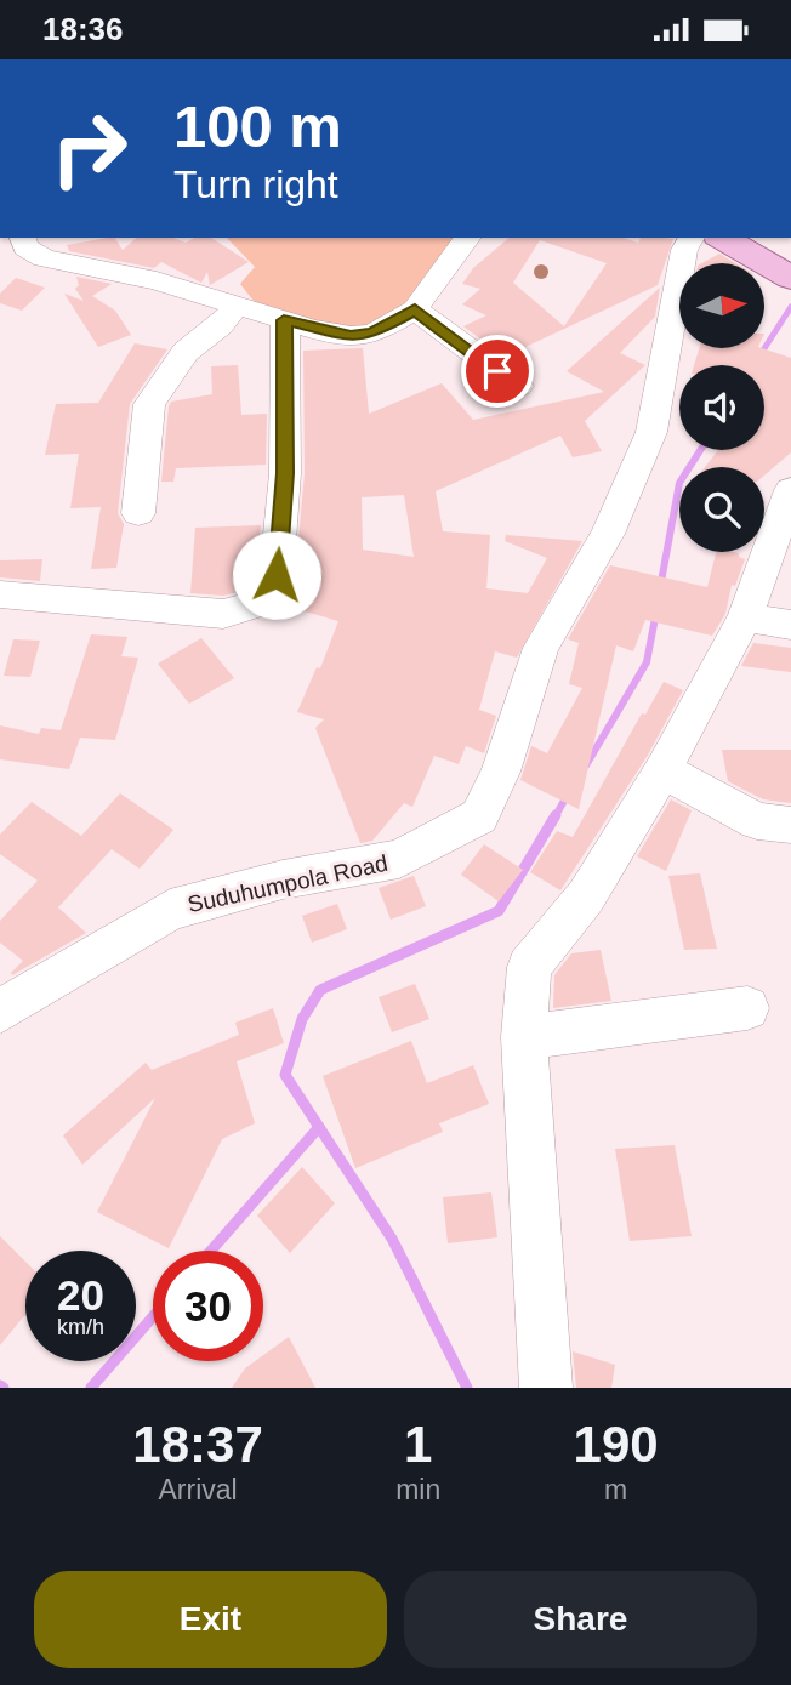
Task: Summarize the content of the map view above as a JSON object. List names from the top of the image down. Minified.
{"streets":{"street":["Suduhumpola Road"]},"north":"right","page":{"status":"18:36","turn":["100 m","Turn right"],"speed":"20 km/h","limit":"30","eta":["18:37","Arrival","1","min","190","m"],"buttons":["Exit","Share"]}}
